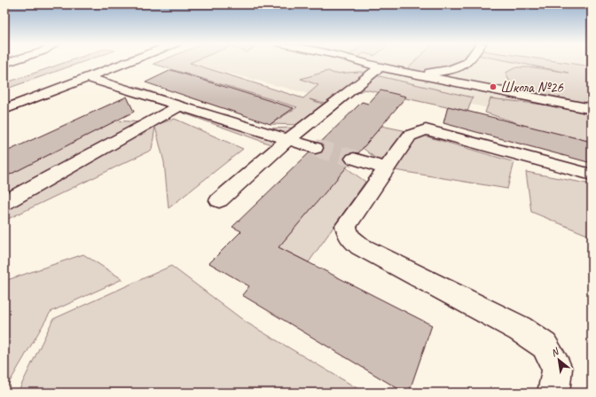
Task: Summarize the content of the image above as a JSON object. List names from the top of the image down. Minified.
{"places":["Школа №26"],"north":"top left"}
